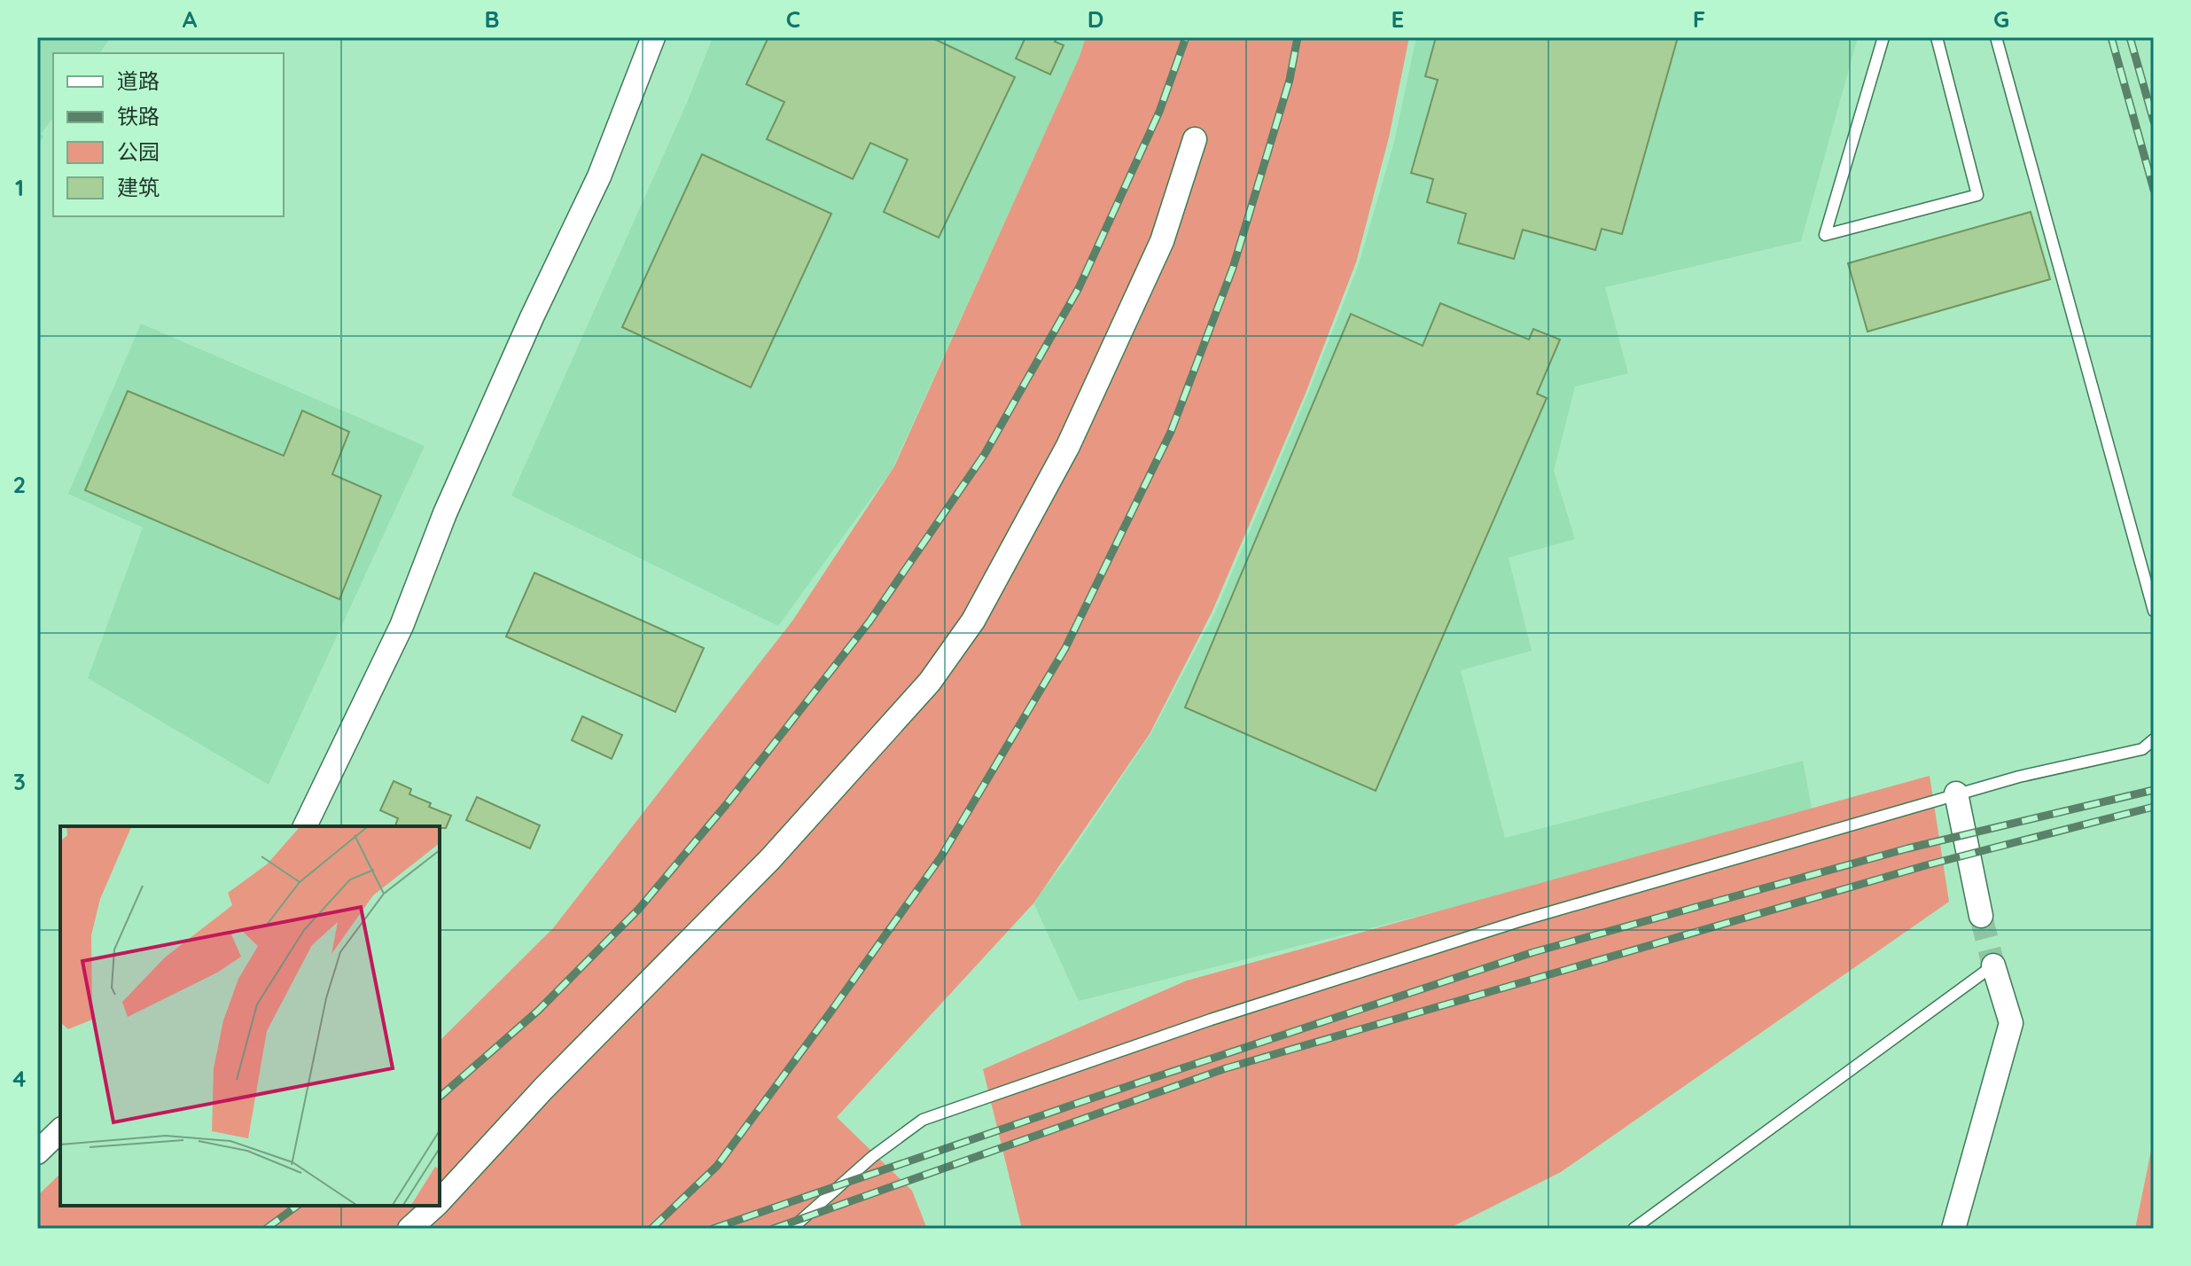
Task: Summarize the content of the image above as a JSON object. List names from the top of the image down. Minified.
{"legend":["道路","铁路","公园","建筑"],"grid":{"columns":["A","B","C","D","E","F","G"],"rows":["1","2","3","4"]}}
